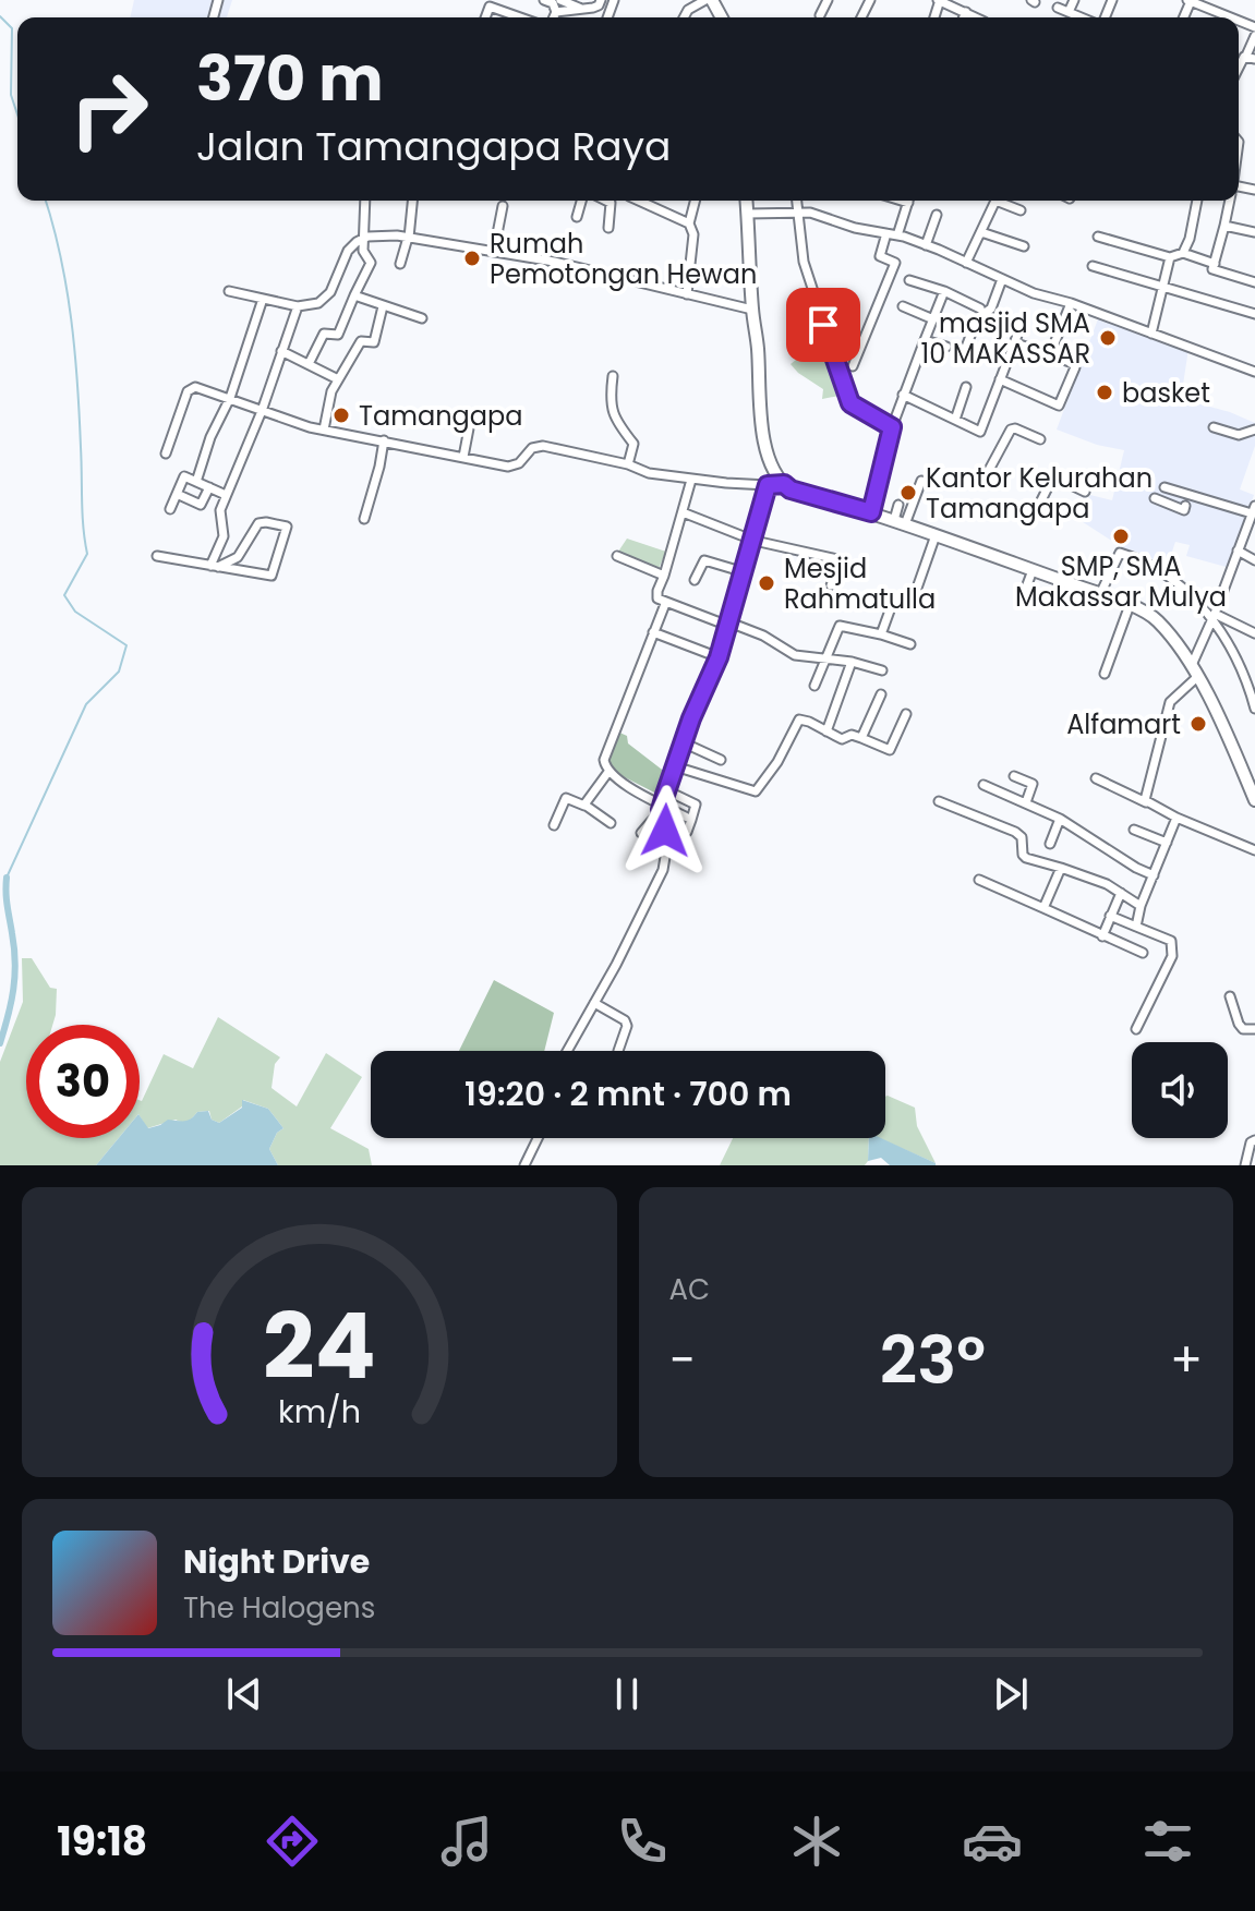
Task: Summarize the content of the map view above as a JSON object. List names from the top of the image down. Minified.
{"places":["Rumah Pemotongan Hewan","masjid SMA 10 MAKASSAR","basket","Tamangapa","Kantor Kelurahan Tamangapa","SMP, SMA Makassar Mulya","Mesjid Rahmatulla","Alfamart"],"page":{"turn":["370 m","Jalan Tamangapa Raya"],"limit":"30","trip":"19:20 · 2 mnt · 700 m","tile":"AC","heat":["−","23°","+"],"song":["Night Drive","The Halogens"],"tabs":"19:18","gauge":["24","km/h"]}}
